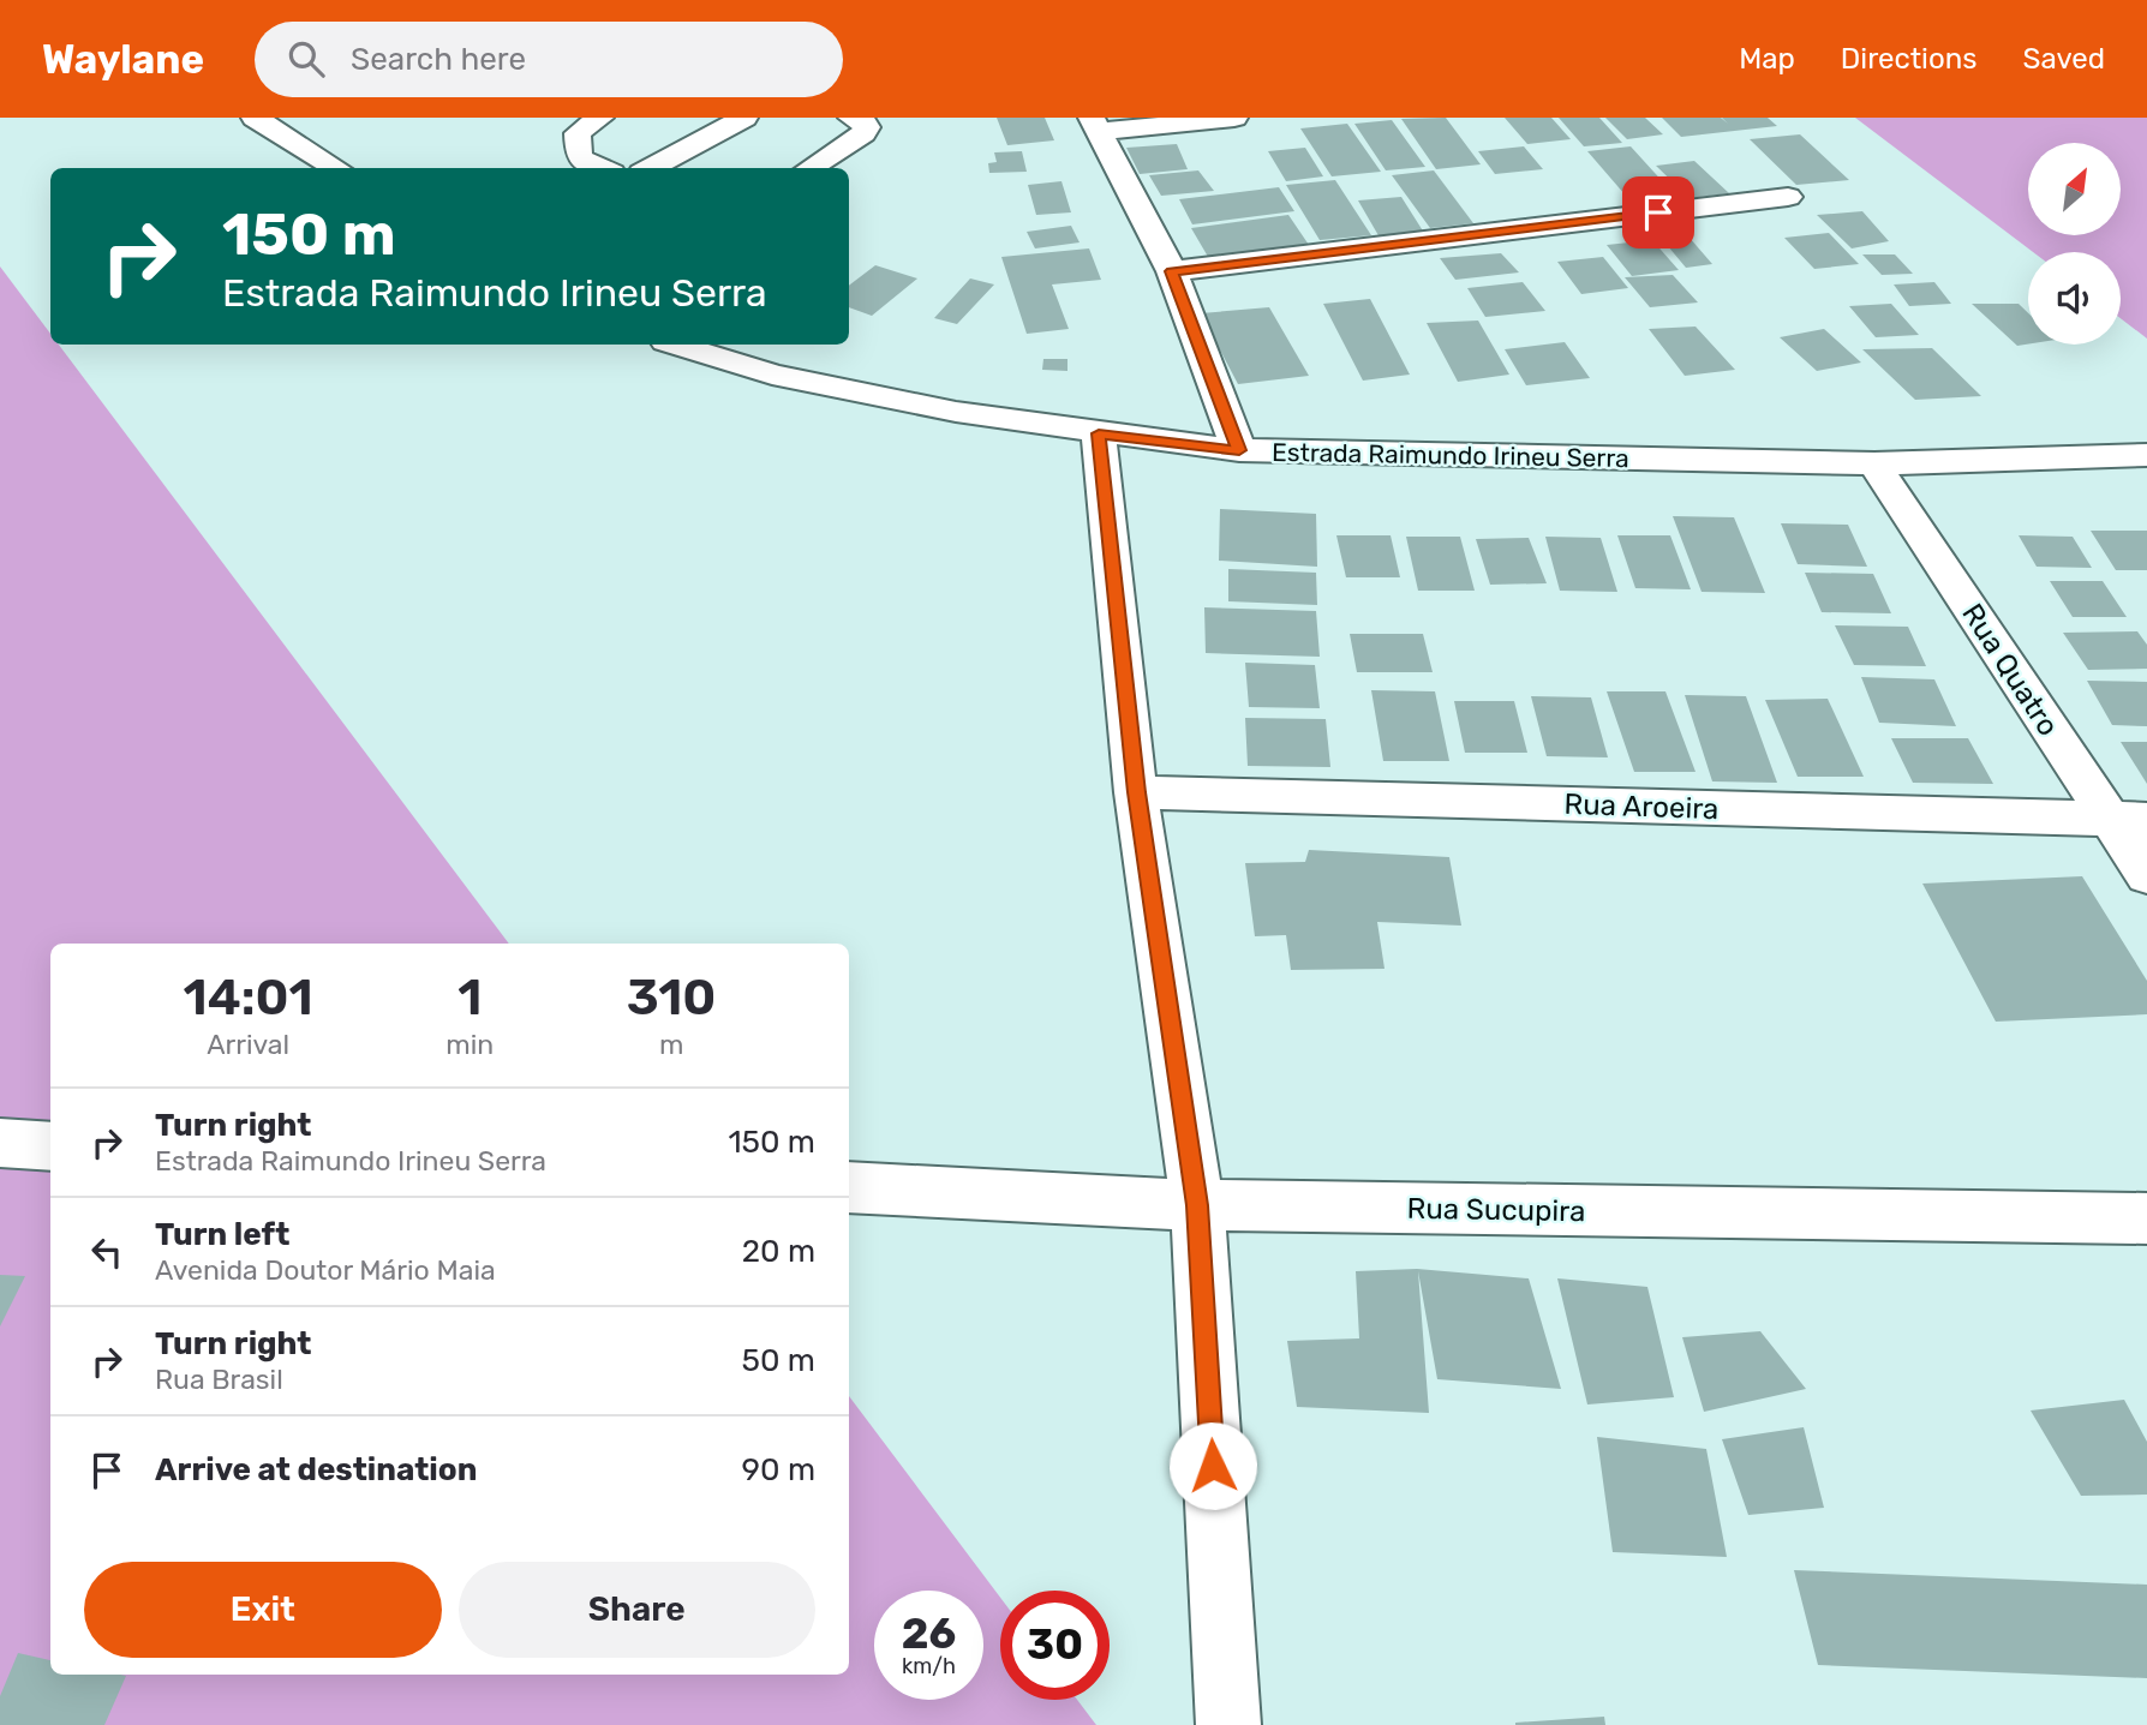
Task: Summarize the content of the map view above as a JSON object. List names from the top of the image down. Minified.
{"streets":{"street":["Estrada Raimundo Irineu Serra","Rua Quatro","Rua Aroeira","Rua Sucupira"]},"crossings":[["Estrada Raimundo Irineu Serra","Rua Quatro"],["Rua Quatro","Rua Aroeira"]],"north":"top right","page":{"header":"Waylane","search":"Search here","nav":["Map","Directions","Saved"],"turn":["150 m","Estrada Raimundo Irineu Serra"],"eta":["14:01","Arrival","1","min","310","m"],"list":[{"name":"Turn right","note":"Estrada Raimundo Irineu Serra","value":"150 m"},{"name":"Turn left","note":"Avenida Doutor Mário Maia","value":"20 m"},{"name":"Turn right","note":"Rua Brasil","value":"50 m"},{"name":"Arrive at destination","value":"90 m"}],"buttons":["Exit","Share"],"speed":"26 km/h","limit":"30"}}
